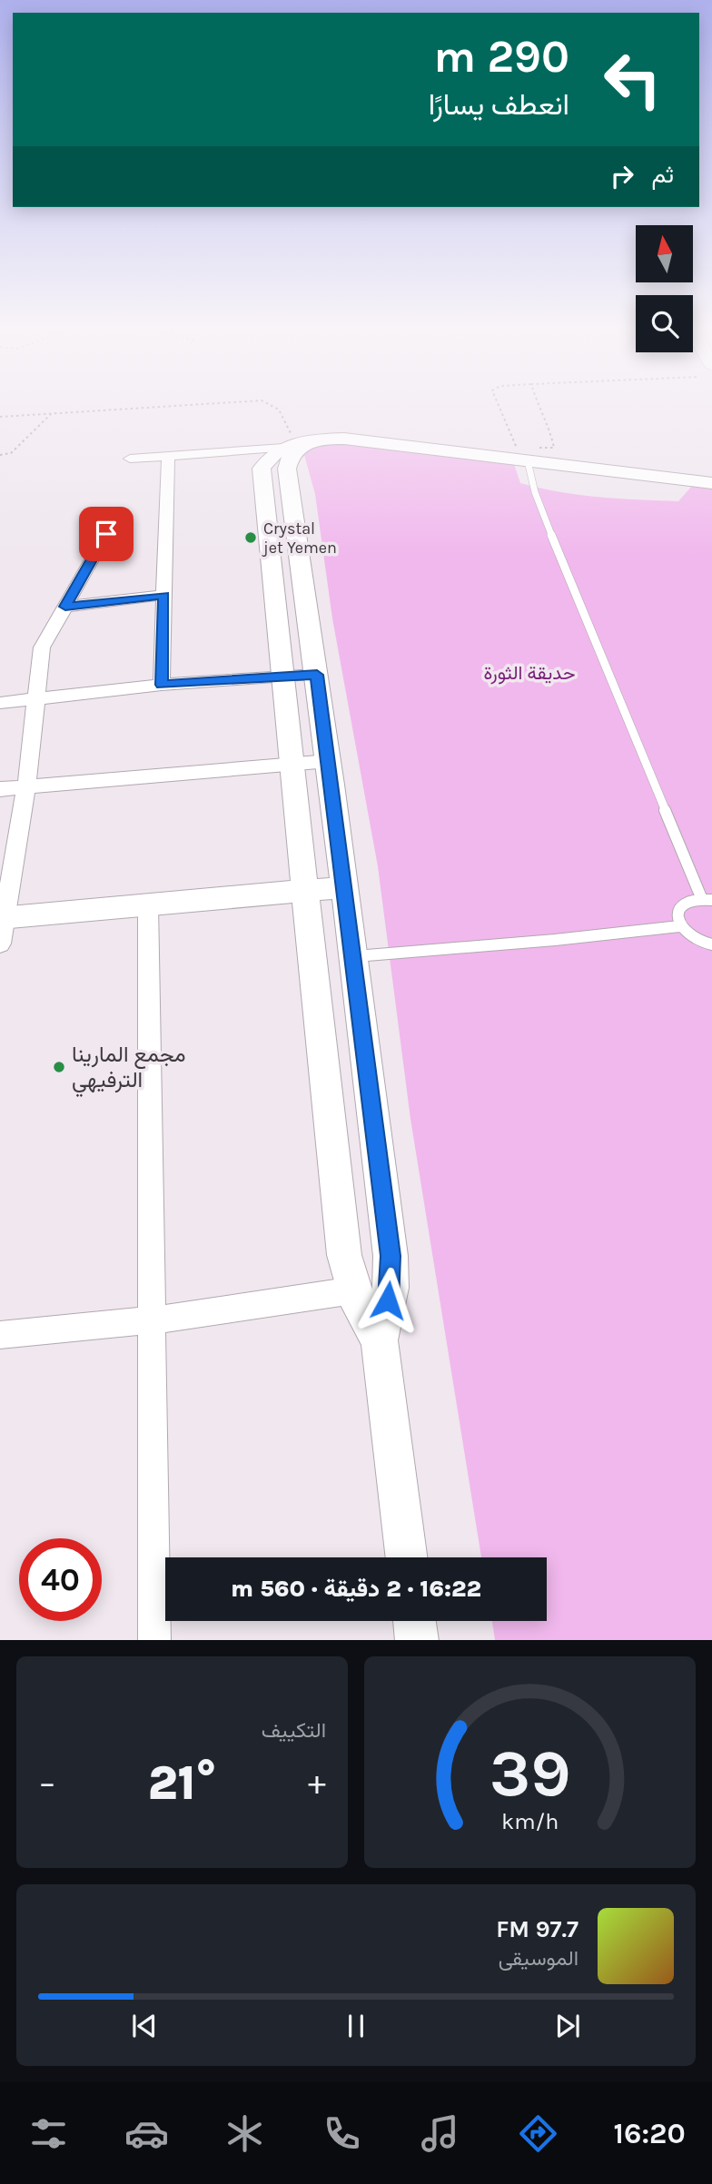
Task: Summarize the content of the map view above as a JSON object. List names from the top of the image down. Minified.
{"parks":["حديقة الثورة"],"places":["Crystal jet Yemen","مجمع المارينا الترفيهي"],"north":"top","page":{"turn":["290 m","انعطف يسارًا"],"then":"ثم","limit":"40","trip":"16:22 · 2 دقيقة · 560 m","tile":"التكييف","heat":["−","21°","+"],"song":["97.7 FM","الموسيقى"],"tabs":"16:20","gauge":["39","km/h"]}}
